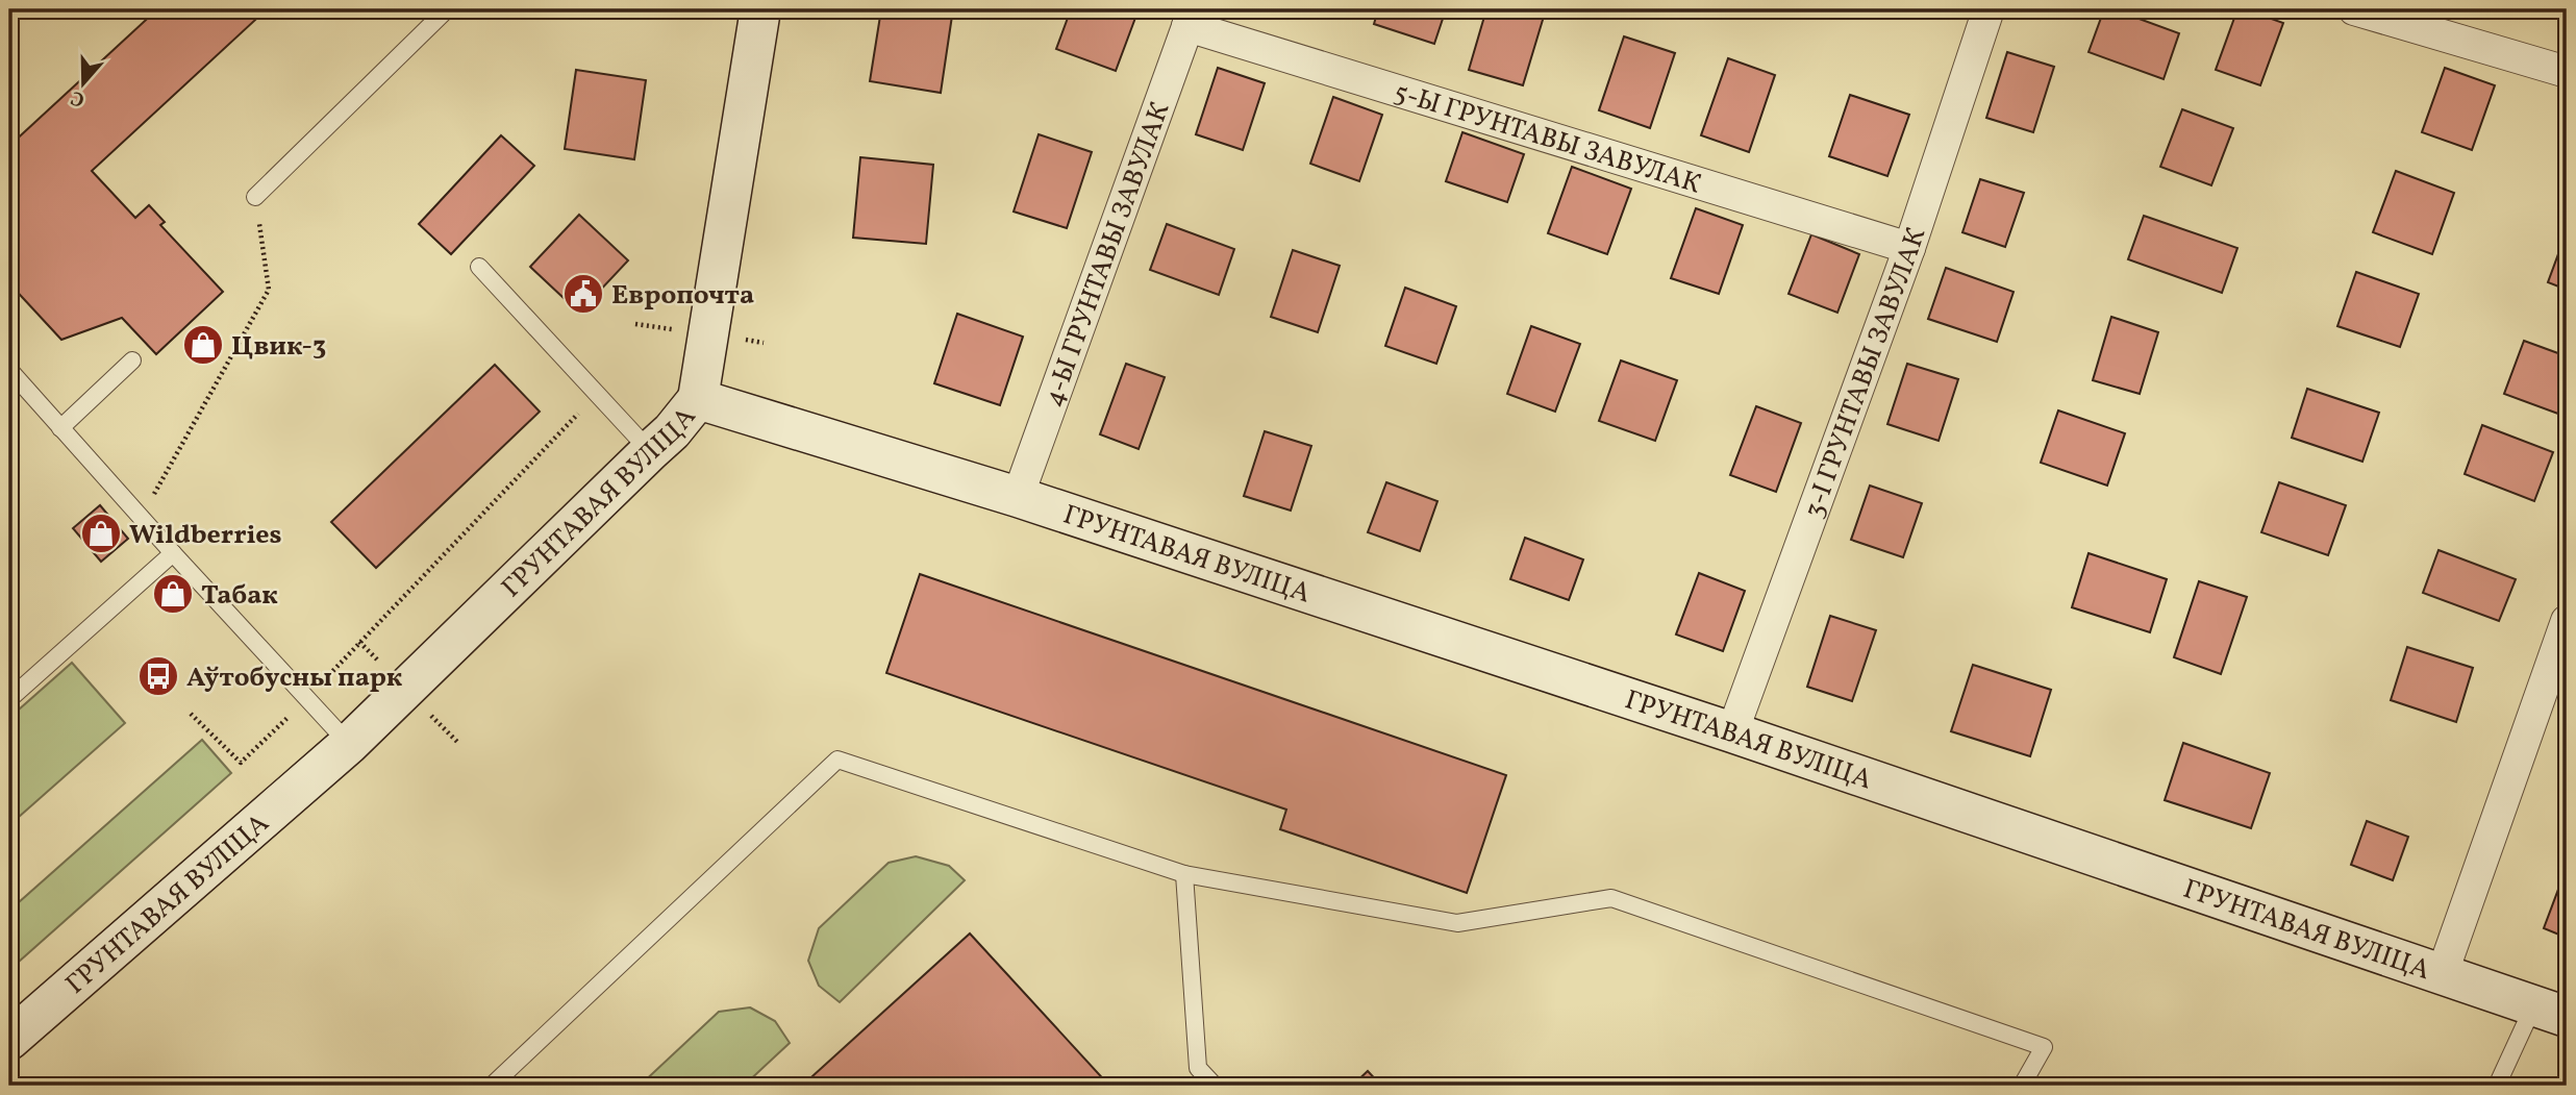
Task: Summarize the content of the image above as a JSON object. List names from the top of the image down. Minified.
{"streets":{"main road":["ГРУНТАВАЯ ВУЛІЦА"],"street":["5-Ы ГРУНТАВЫ ЗАВУЛАК","4-Ы ГРУНТАВЫ ЗАВУЛАК","3-І ГРУНТАВЫ ЗАВУЛАК"]},"crossings":[["5-Ы ГРУНТАВЫ ЗАВУЛАК","4-Ы ГРУНТАВЫ ЗАВУЛАК"],["5-Ы ГРУНТАВЫ ЗАВУЛАК","3-І ГРУНТАВЫ ЗАВУЛАК"],["4-Ы ГРУНТАВЫ ЗАВУЛАК","ГРУНТАВАЯ ВУЛІЦА"],["3-І ГРУНТАВЫ ЗАВУЛАК","ГРУНТАВАЯ ВУЛІЦА"]],"places":{"public building":["Европочта"],"shop":["Цвик-3","Wildberries","Табак"],"bus stop":["Аўтобусны парк"]},"north":"bottom"}
